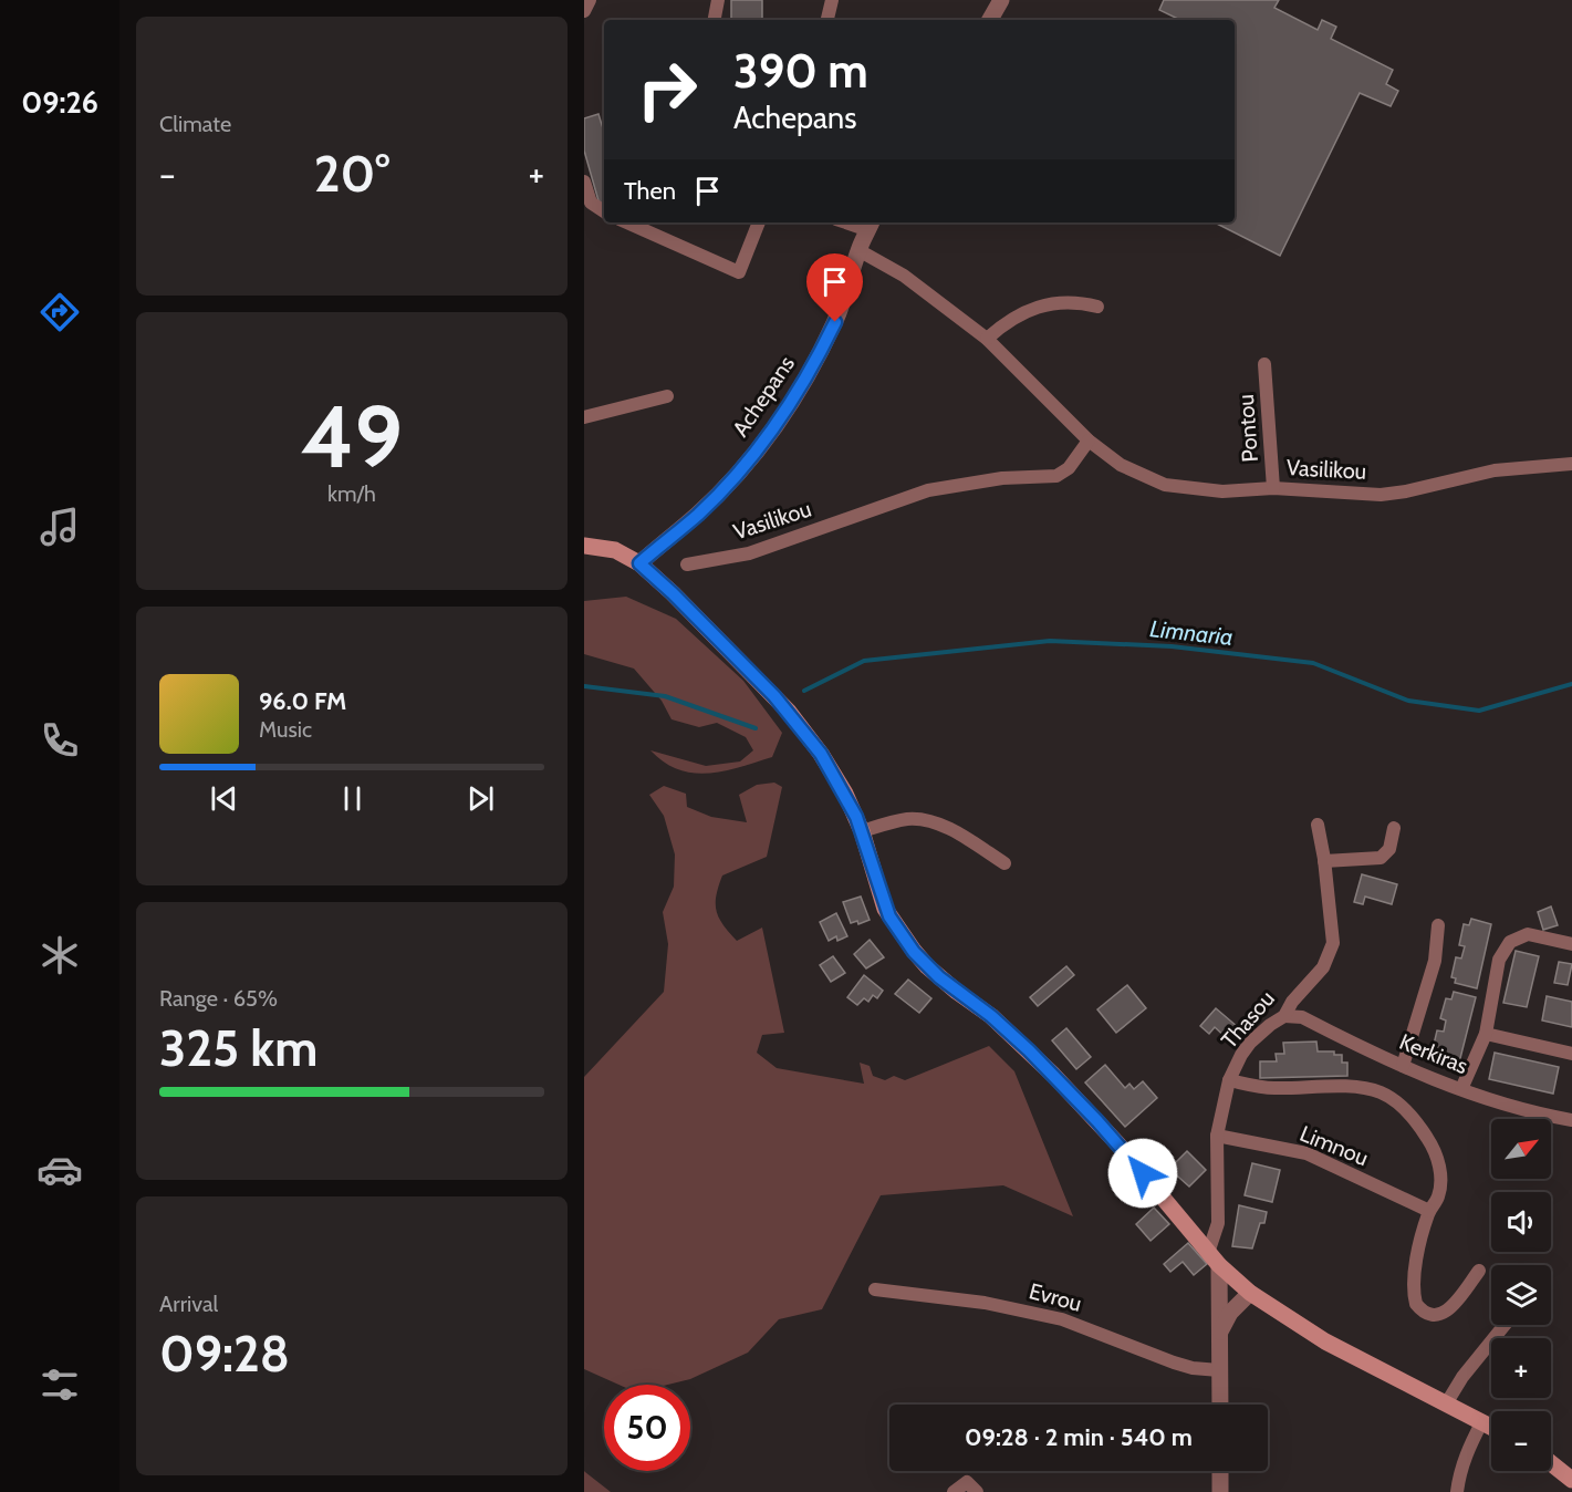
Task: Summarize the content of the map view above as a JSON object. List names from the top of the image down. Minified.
{"streets":{"street":["Achepans","Pontou","Vasilikou","Thasou","Kerkiras","Limnou","Evrou"]},"crossings":[["Achepans","Vasilikou"],["Pontou","Vasilikou"],["Thasou","Kerkiras"],["Thasou","Limnou"]],"water":["Limnaria"],"north":"top right","page":{"tabs":"09:26","tile":["Climate",["49","km/h"],["Range · 65%","325 km"],["Arrival","09:28"]],"turn":["390 m","Achepans"],"heat":["−","20°","+"],"then":"Then","song":["96.0 FM","Music"],"map_buttons":["+","−"],"limit":"50","trip":"09:28 · 2 min · 540 m"}}
